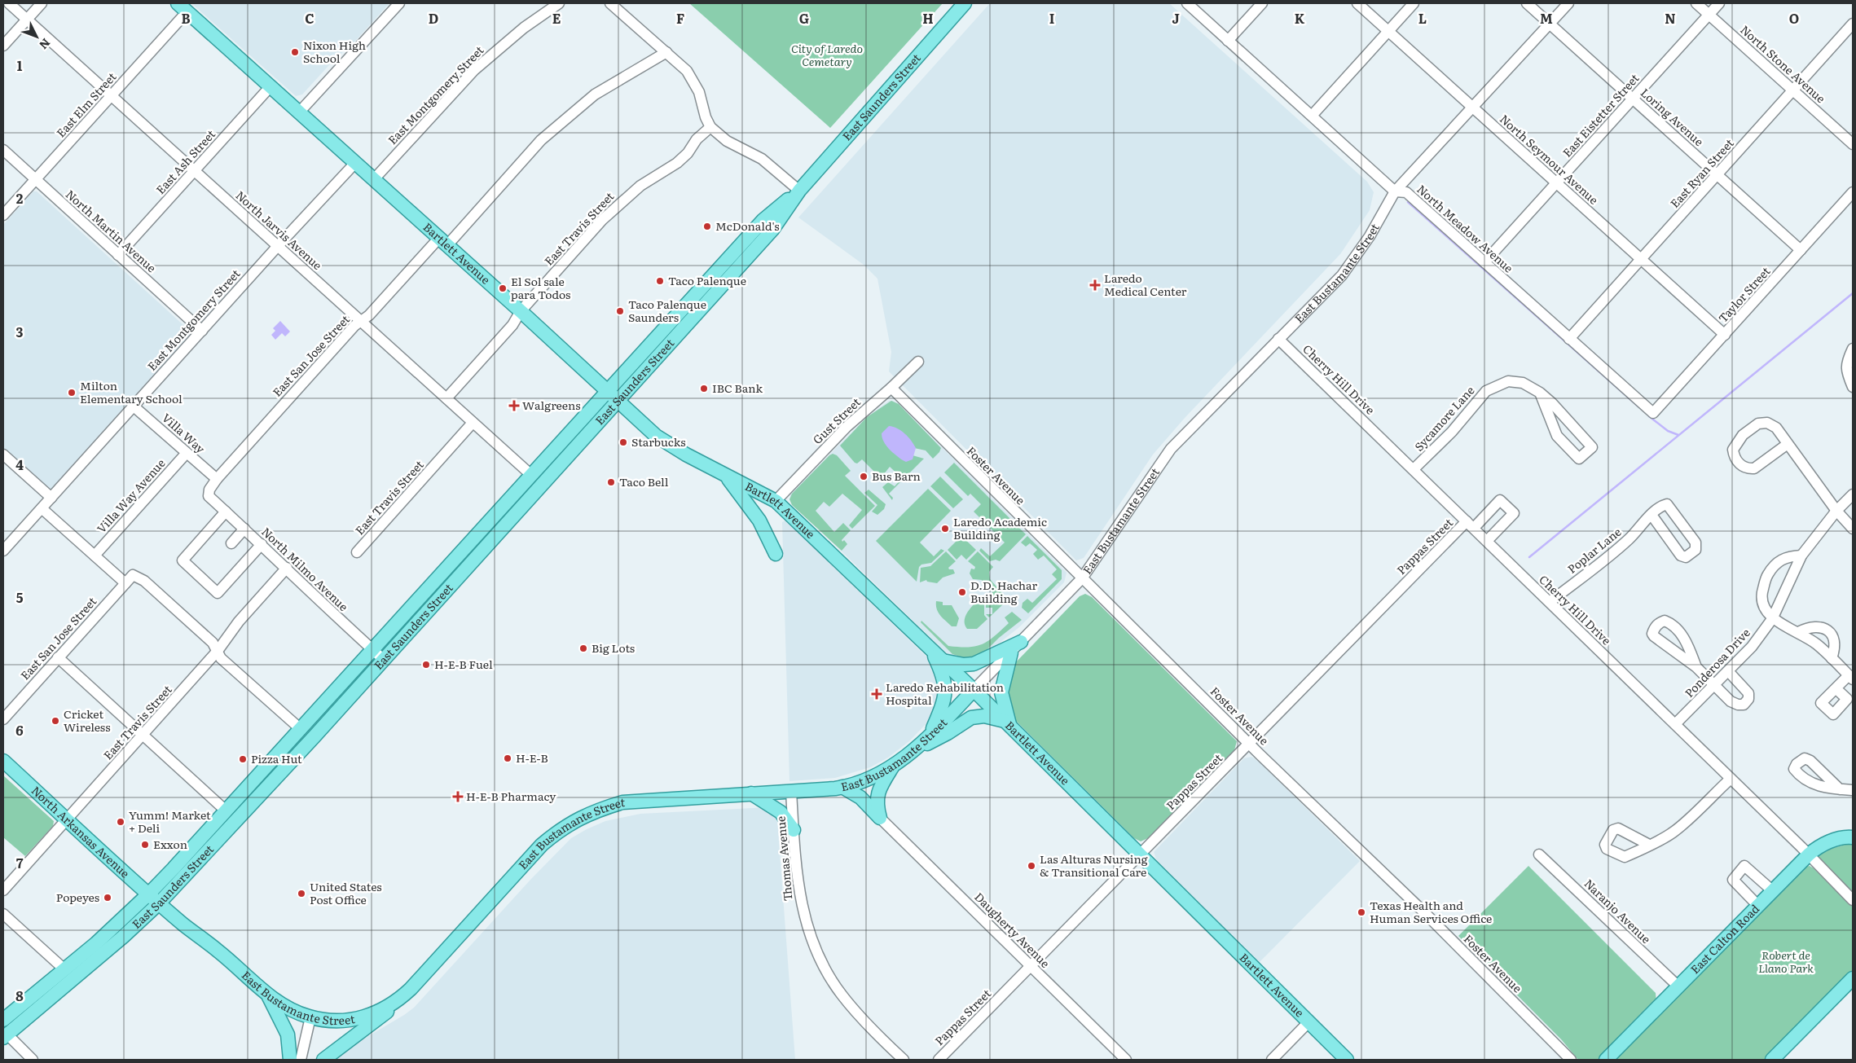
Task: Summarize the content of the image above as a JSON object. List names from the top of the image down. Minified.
{"streets":{"main road":["East Saunders Street","Bartlett Avenue","East Bustamante Street","North Arkansas Avenue","East Calton Road"],"street":["North Stone Avenue","East Montgomery Street","East Elm Street","East Eistetter Street","Loring Avenue","North Seymour Avenue","East Ash Street","East Ryan Street","East Travis Street","North Meadow Avenue","North Jarvis Avenue","North Martin Avenue","Taylor Street","East San Jose Street","Cherry Hill Drive","Sycamore Lane","Gust Street","Villa Way","Foster Avenue","Villa Way Avenue","Pappas Street","Poplar Lane","North Milmo Avenue","Ponderosa Drive","Thomas Avenue","Naranjo Avenue","Daugherty Avenue"]},"crossings":[["North Stone Avenue","East Eistetter Street"],["North Stone Avenue","East Ryan Street"],["East Montgomery Street","North Jarvis Avenue"],["East Montgomery Street","North Martin Avenue"],["East Montgomery Street","Bartlett Avenue"],["East Montgomery Street","Villa Way"],["East Saunders Street","North Jarvis Avenue"],["East Saunders Street","Bartlett Avenue"],["East Saunders Street","East Bustamante Street"],["East Saunders Street","North Milmo Avenue"],["East Saunders Street","North Arkansas Avenue"],["East Elm Street","North Jarvis Avenue"],["East Elm Street","North Martin Avenue"],["East Elm Street","Bartlett Avenue"],["East Eistetter Street","Loring Avenue"],["East Eistetter Street","North Seymour Avenue"],["East Eistetter Street","North Meadow Avenue"],["Loring Avenue","East Ryan Street"],["Loring Avenue","East Bustamante Street"],["Loring Avenue","Taylor Street"],["North Seymour Avenue","East Ryan Street"],["North Seymour Avenue","East Bustamante Street"],["North Seymour Avenue","Taylor Street"],["East Ash Street","North Jarvis Avenue"],["East Ash Street","North Martin Avenue"],["East Ash Street","Bartlett Avenue"],["East Ryan Street","North Meadow Avenue"],["East Travis Street","North Jarvis Avenue"],["East Travis Street","Bartlett Avenue"],["East Travis Street","East San Jose Street"],["East Travis Street","North Milmo Avenue"],["East Travis Street","North Arkansas Avenue"],["North Meadow Avenue","East Bustamante Street"],["North Meadow Avenue","Taylor Street"],["North Jarvis Avenue","East San Jose Street"],["Bartlett Avenue","East Bustamante Street"],["Bartlett Avenue","East San Jose Street"],["Bartlett Avenue","Gust Street"],["Bartlett Avenue","Pappas Street"],["East Bustamante Street","Cherry Hill Drive"],["East Bustamante Street","Foster Avenue"],["East Bustamante Street","North Arkansas Avenue"],["East Bustamante Street","Thomas Avenue"],["East San Jose Street","Villa Way"],["East San Jose Street","North Milmo Avenue"],["Cherry Hill Drive","Sycamore Lane"],["Cherry Hill Drive","Pappas Street"],["Cherry Hill Drive","Poplar Lane"],["Cherry Hill Drive","Ponderosa Drive"],["Cherry Hill Drive","East Calton Road"],["Gust Street","Foster Avenue"],["Villa Way","Villa Way Avenue"],["Foster Avenue","Pappas Street"],["Pappas Street","Daugherty Avenue"],["Naranjo Avenue","East Calton Road"]],"parks":["City of Laredo Cemetary","Robert de Llano Park"],"places":{"other":["Nixon High School","McDonald's","Taco Palenque","El Sol sale para Todos","Taco Palenque Saunders","IBC Bank","Milton Elementary School","Starbucks","Bus Barn","Taco Bell","Laredo Academic Building","D.D. Hachar Building","Big Lots","H-E-B Fuel","Cricket Wireless","H-E-B","Pizza Hut","Yumm! Market + Deli","Exxon","Las Alturas Nursing & Transitional Care","United States Post Office","Popeyes","Texas Health and Human Services Office"],"health":["Laredo Medical Center","Walgreens","Laredo Rehabilitation Hospital","H-E-B Pharmacy"]},"north":"bottom right","grid":{"columns":["B","C","D","E","F","G","H","I","J","K","L","M","N","O"],"rows":["1","2","3","4","5","6","7","8"]}}
